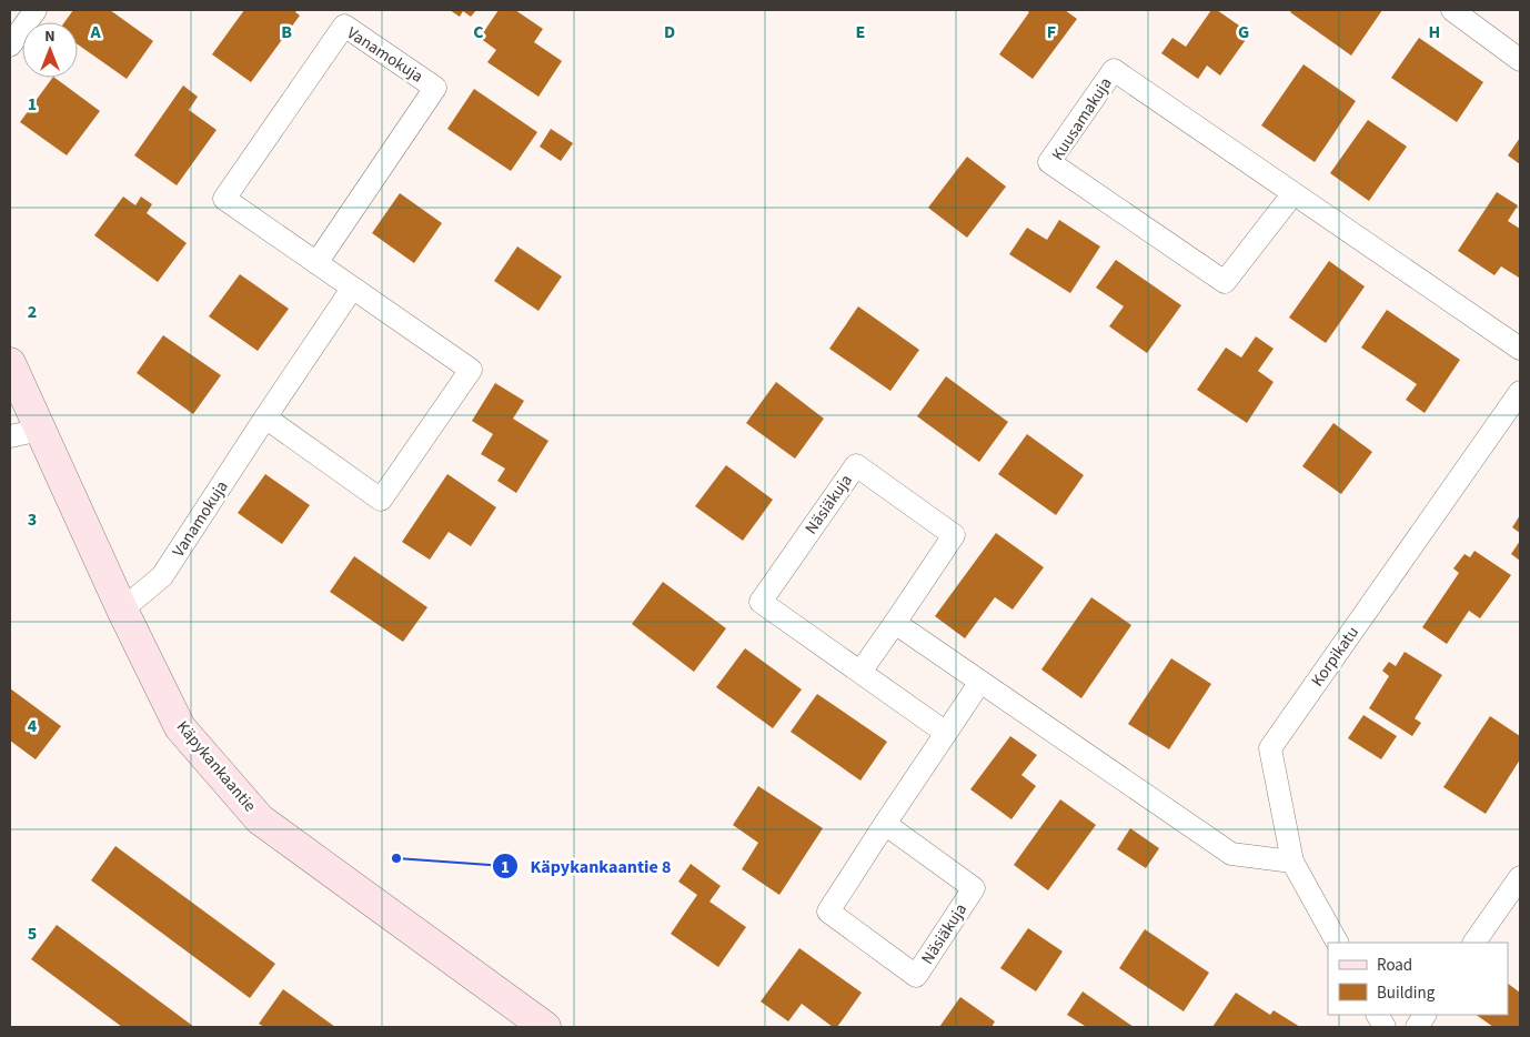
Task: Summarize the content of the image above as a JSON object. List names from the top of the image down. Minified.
{"streets":{"street":["Vanamokuja","Kuusamakuja","Näsiäkuja","Korpikatu","Käpykankaantie"]},"crossings":[["Vanamokuja","Käpykankaantie"]],"places":["Käpykankaantie 8"],"legend":["Road","Building"],"north":"top","grid":{"columns":["A","B","C","D","E","F","G","H"],"rows":["1","2","3","4","5"]}}
